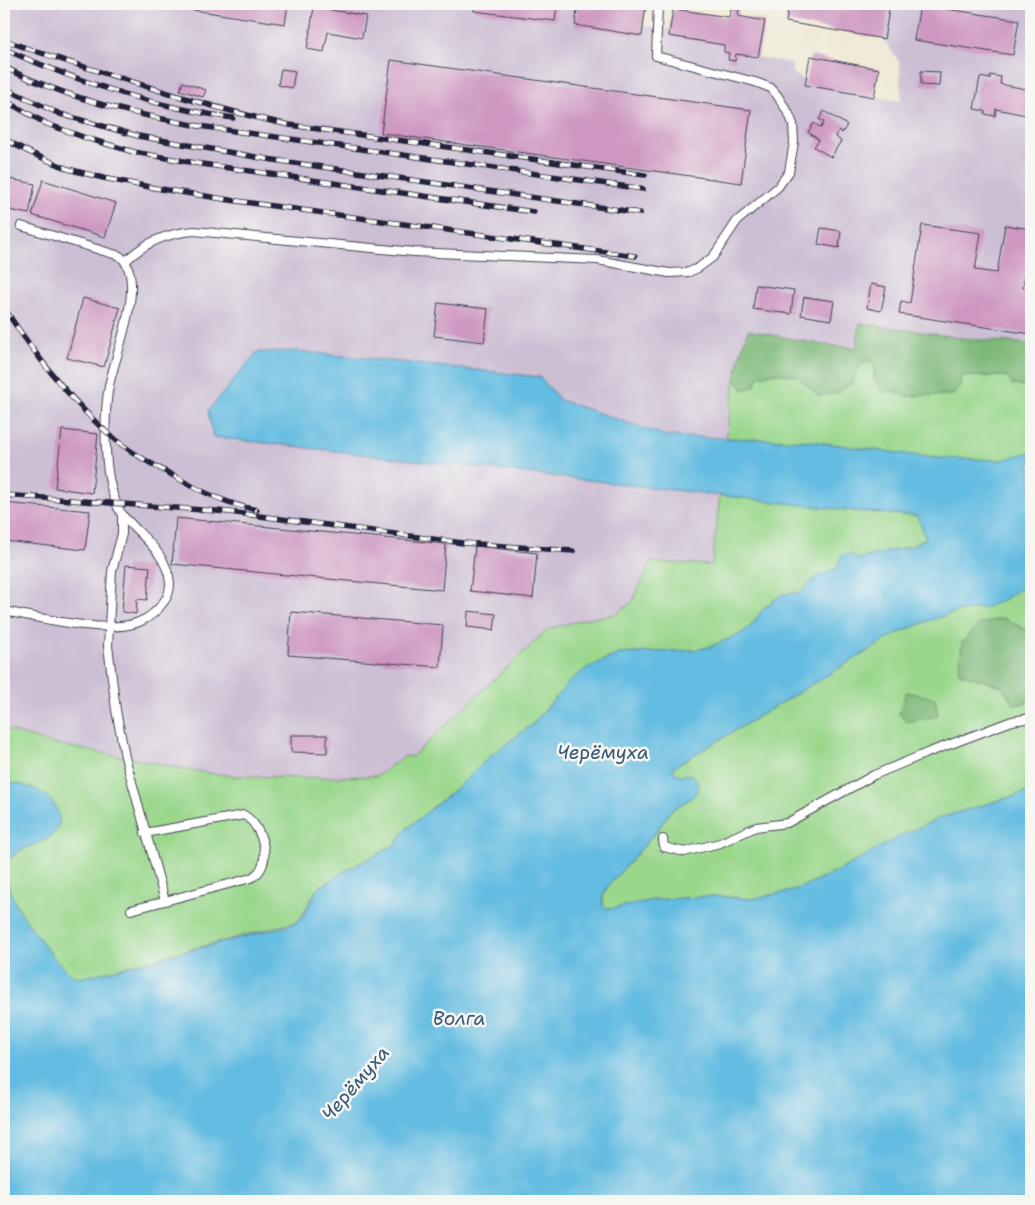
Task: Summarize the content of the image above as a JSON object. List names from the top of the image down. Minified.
{"water":["Черёмуха","Волга"]}
